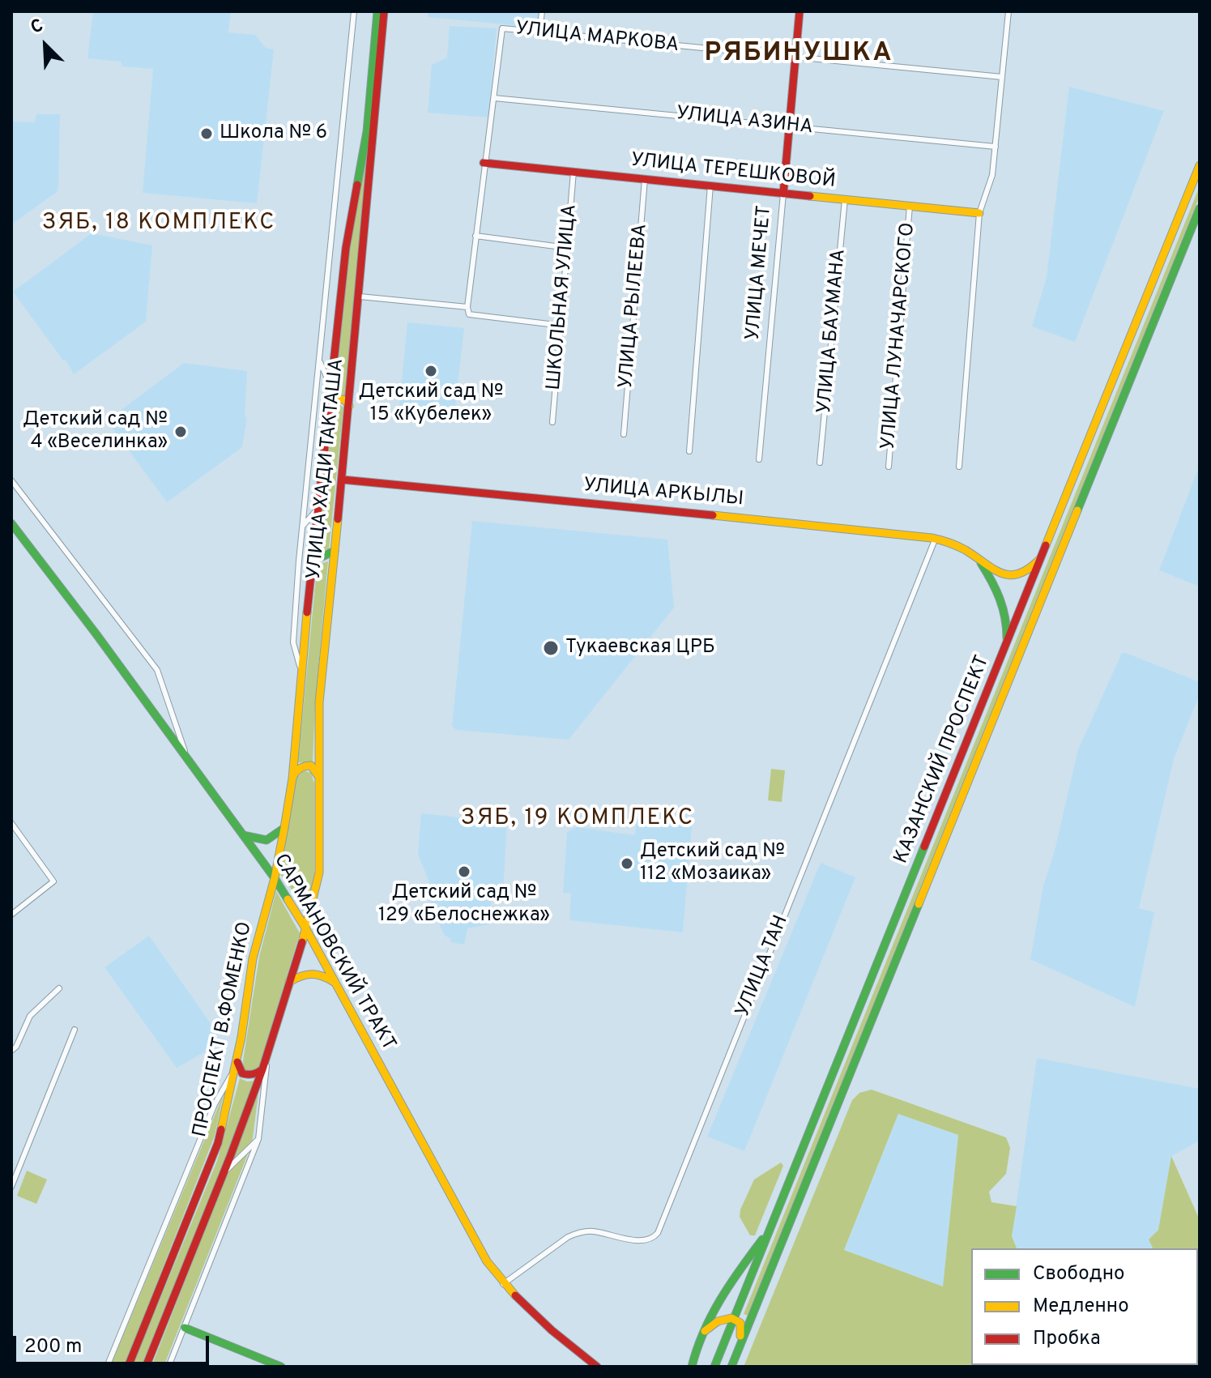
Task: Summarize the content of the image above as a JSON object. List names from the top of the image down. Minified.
{"streets":{"main road":["УЛИЦА ТЕРЕШКОВОЙ","УЛИЦА МЕЧЕТ","УЛИЦА ХАДИ ТАКТАША","УЛИЦА АРКЫЛЫ","КАЗАНСКИЙ ПРОСПЕКТ","САРМАНОВСКИЙ ТРАКТ","ПРОСПЕКТ В.ФОМЕНКО"],"street":["УЛИЦА МАРКОВА","УЛИЦА АЗИНА","ШКОЛЬНАЯ УЛИЦА","УЛИЦА РЫЛЕЕВА","УЛИЦА БАУМАНА","УЛИЦА ЛУНАЧАРСКОГО","УЛИЦА ТАН"]},"crossings":[["УЛИЦА МАРКОВА","УЛИЦА АЗИНА"],["УЛИЦА МАРКОВА","УЛИЦА МЕЧЕТ"],["УЛИЦА АЗИНА","УЛИЦА МЕЧЕТ"],["УЛИЦА ТЕРЕШКОВОЙ","УЛИЦА МЕЧЕТ"],["УЛИЦА ТЕРЕШКОВОЙ","ШКОЛЬНАЯ УЛИЦА"],["УЛИЦА ТЕРЕШКОВОЙ","УЛИЦА РЫЛЕЕВА"],["УЛИЦА ТЕРЕШКОВОЙ","УЛИЦА БАУМАНА"],["УЛИЦА ТЕРЕШКОВОЙ","УЛИЦА ЛУНАЧАРСКОГО"],["УЛИЦА ХАДИ ТАКТАША","УЛИЦА АРКЫЛЫ"],["УЛИЦА ХАДИ ТАКТАША","САРМАНОВСКИЙ ТРАКТ"],["УЛИЦА ХАДИ ТАКТАША","ПРОСПЕКТ В.ФОМЕНКО"],["УЛИЦА АРКЫЛЫ","КАЗАНСКИЙ ПРОСПЕКТ"],["УЛИЦА АРКЫЛЫ","УЛИЦА ТАН"],["САРМАНОВСКИЙ ТРАКТ","УЛИЦА ТАН"],["САРМАНОВСКИЙ ТРАКТ","ПРОСПЕКТ В.ФОМЕНКО"]],"districts":["РЯБИНУШКА","ЗЯБ, 18 КОМПЛЕКС","ЗЯБ, 19 КОМПЛЕКС"],"places":["Школа № 6","Детский сад № 15 «Кубелек»","Детский сад № 4 «Веселинка»","Тукаевская ЦРБ","Детский сад № 112 «Мозаика»","Детский сад № 129 «Белоснежка»"],"legend":["Свободно","Медленно","Пробка"],"scale_bar":"200 m","north":"top left"}
